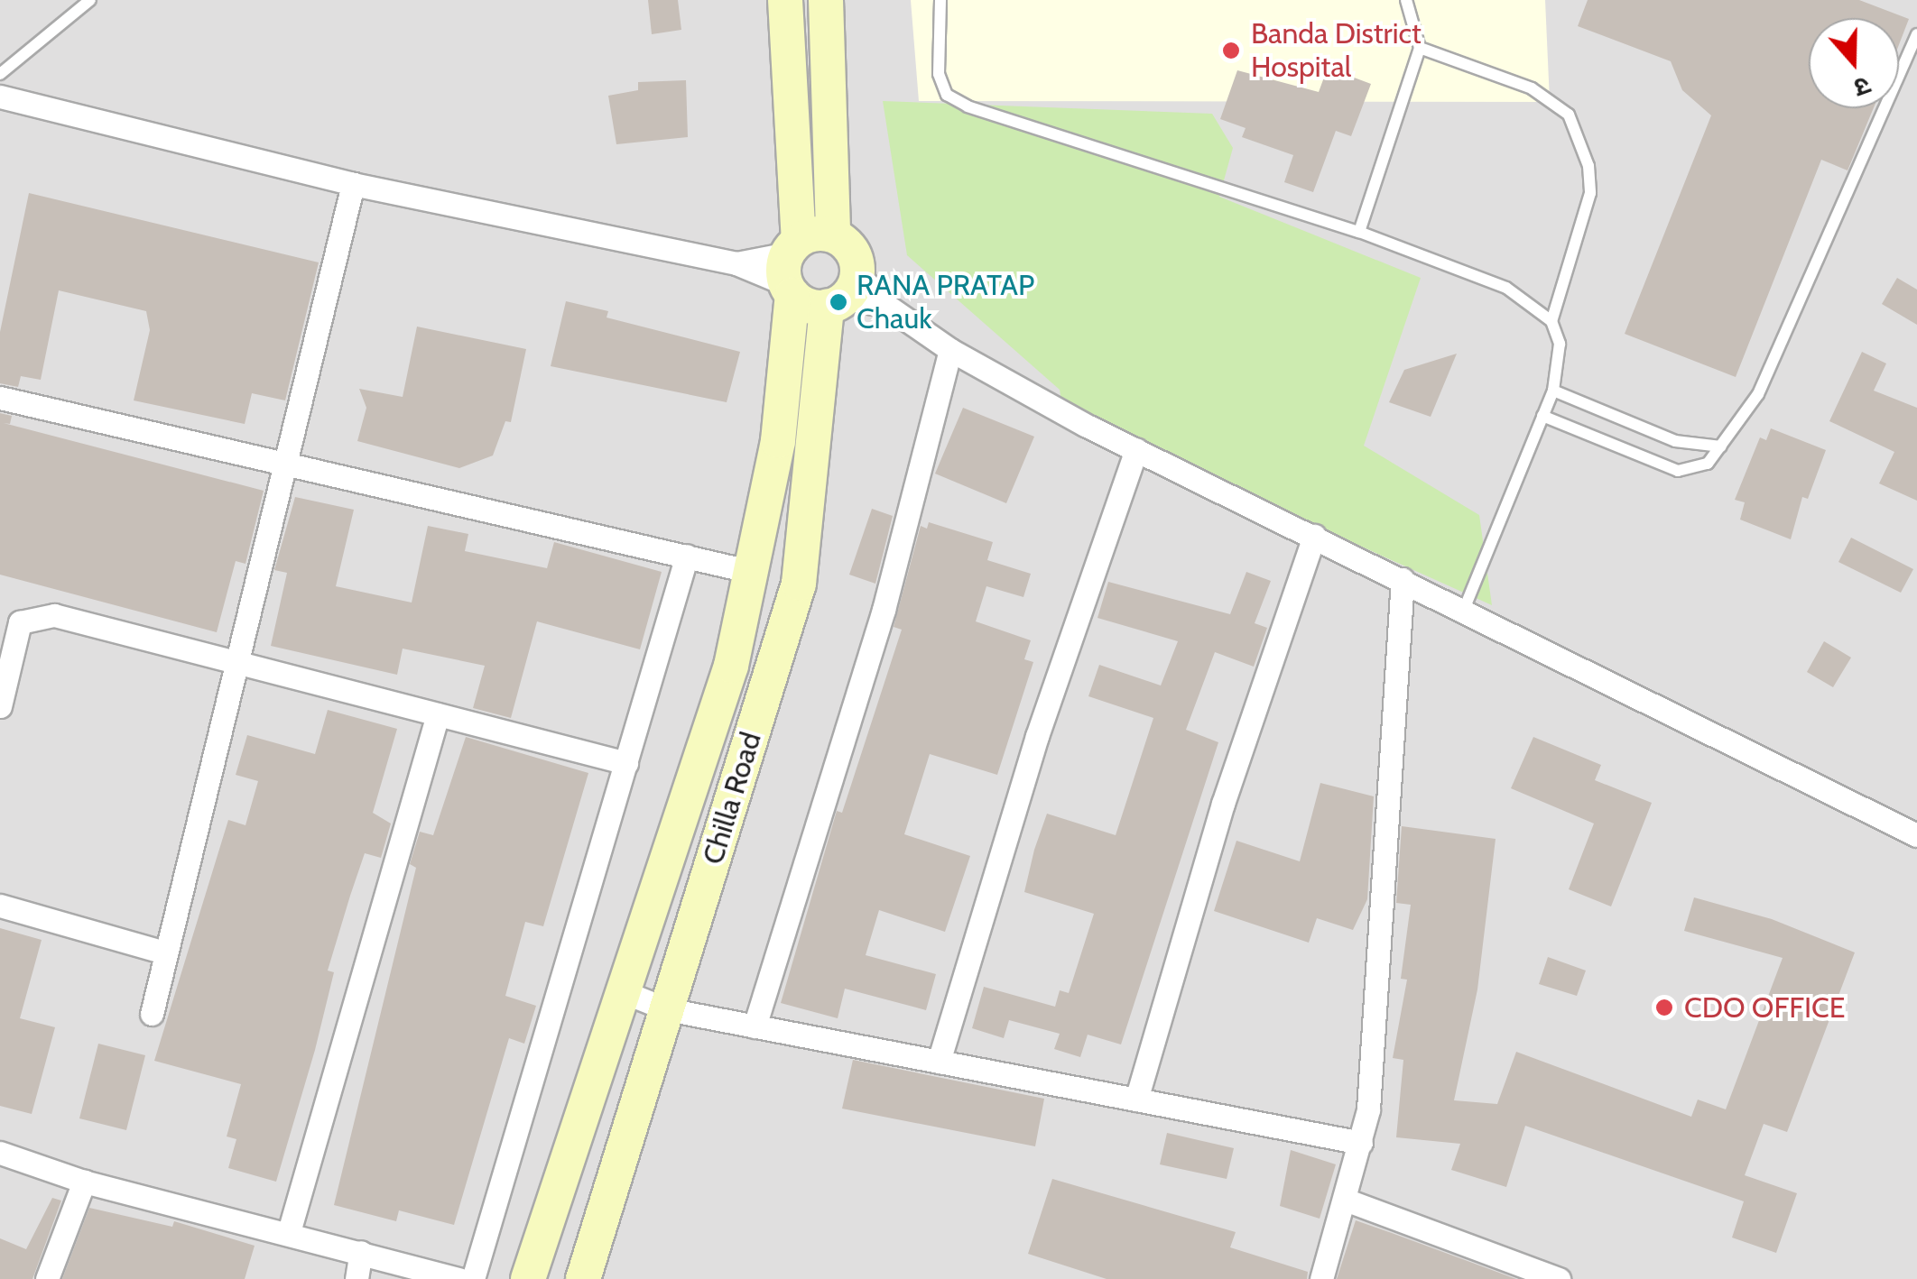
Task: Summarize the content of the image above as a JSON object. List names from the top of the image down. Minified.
{"streets":{"main road":["Chilla Road"]},"places":["Banda District Hospital","RANA PRATAP Chauk","CDO OFFICE"],"north":"bottom"}
